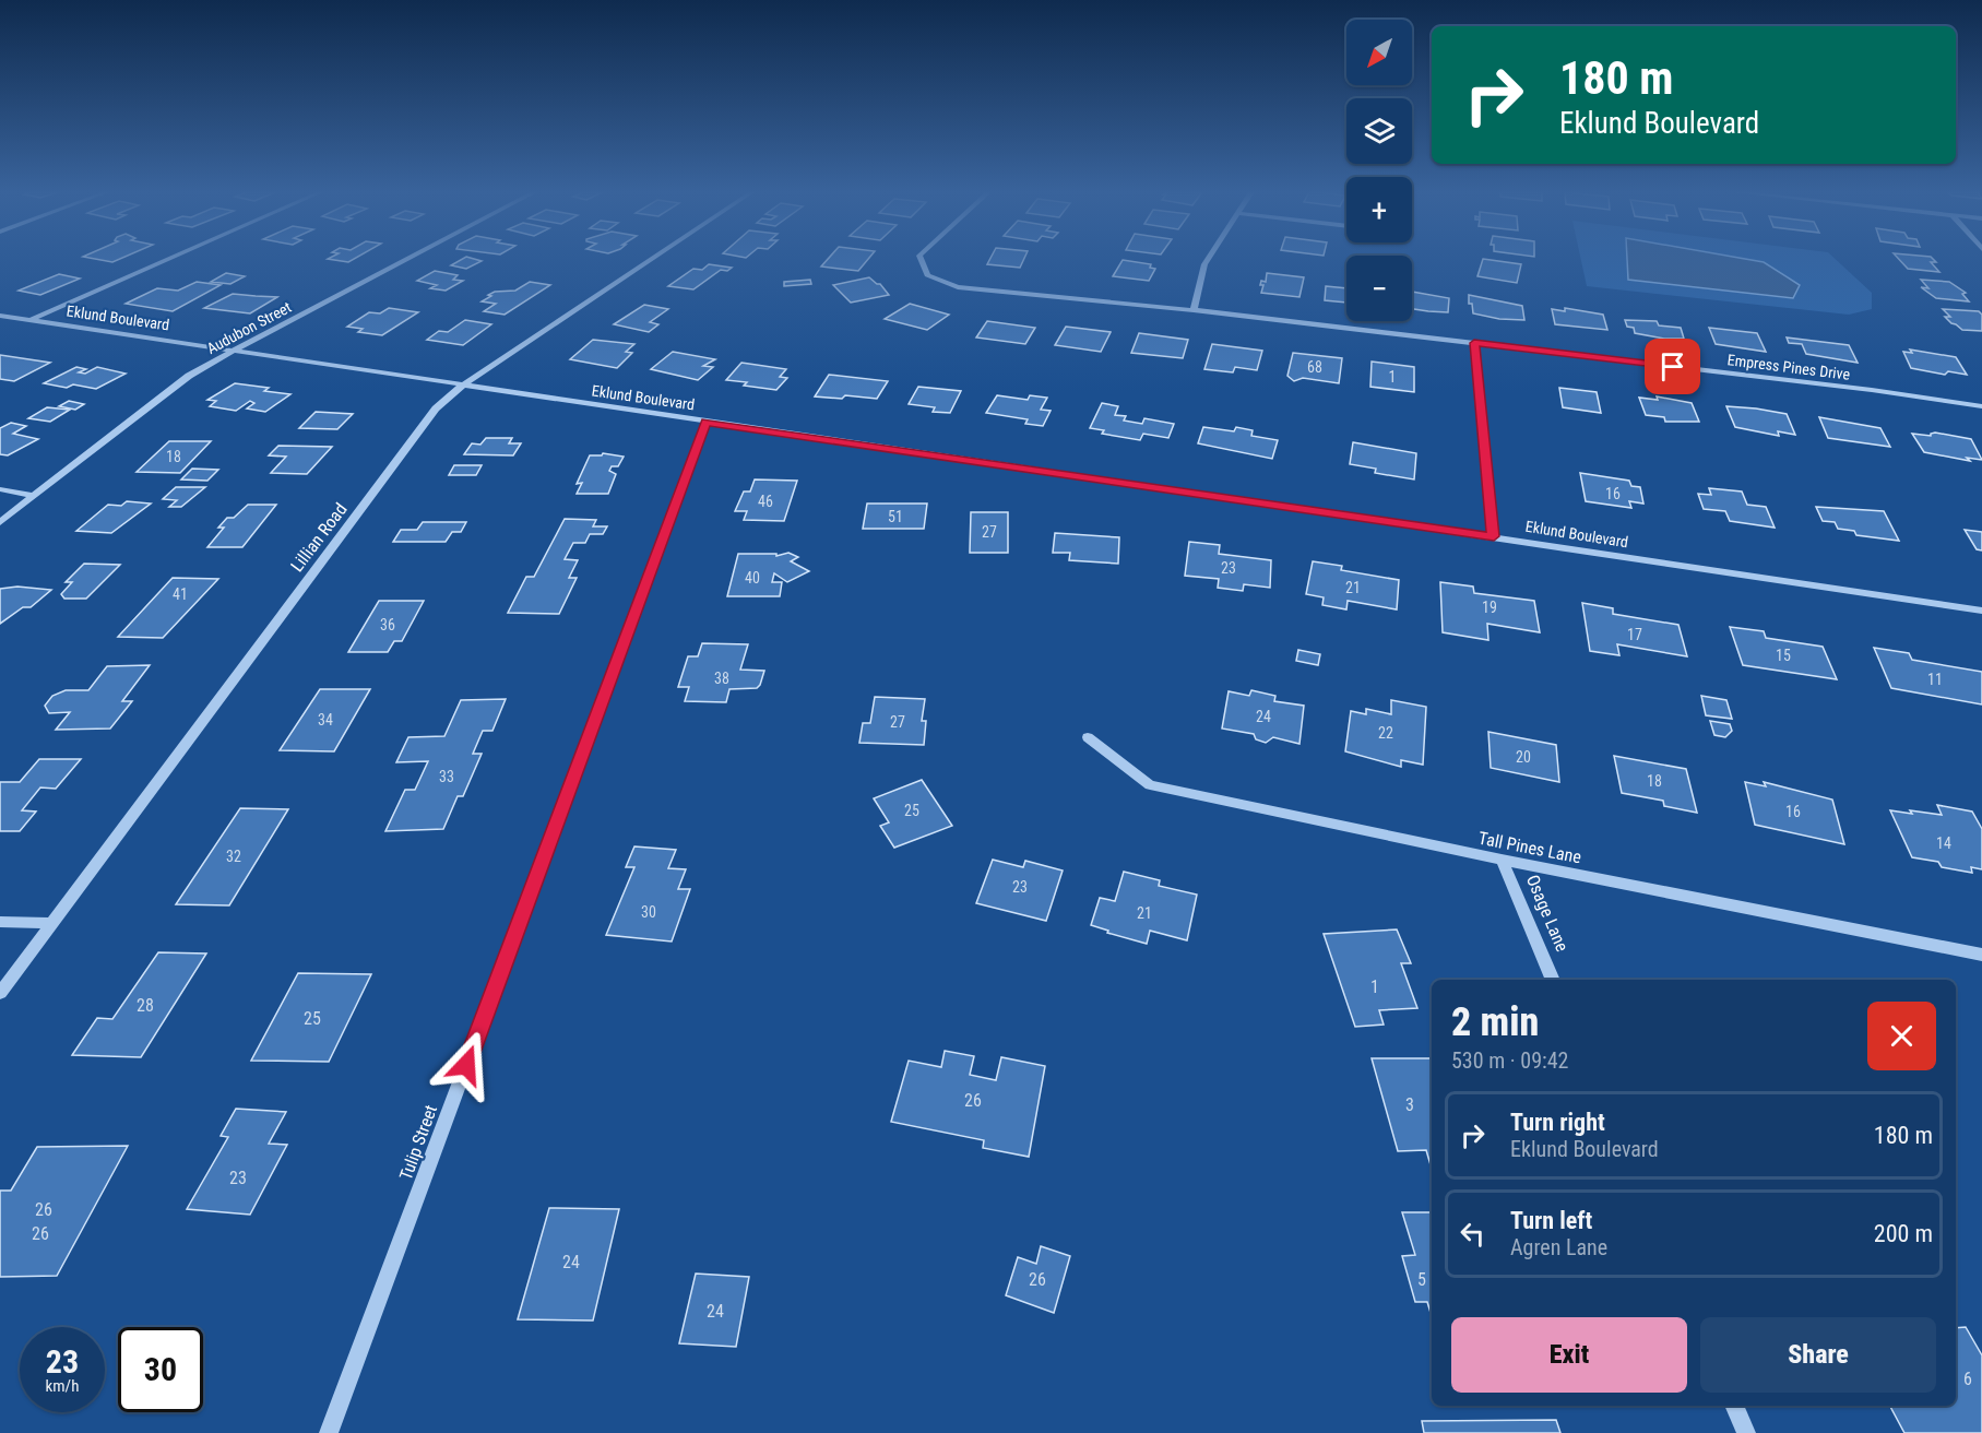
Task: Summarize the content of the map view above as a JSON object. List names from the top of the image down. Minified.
{"streets":{"street":["Eklund Boulevard","Audubon Street","Empress Pines Drive","Lillian Road","Tall Pines Lane","Osage Lane","Tulip Street"]},"crossings":[["Eklund Boulevard","Audubon Street"],["Eklund Boulevard","Lillian Road"],["Eklund Boulevard","Tulip Street"],["Tall Pines Lane","Osage Lane"]],"house_numbers":["68","1","18","16","46","51","27","23","40","21","41","19","36","17","15","38","11","24","34","27","22","20","33","18","25","16","14","32","23","30","21","1","28","25","26","3","23","26","26","24","26","5","24","6"],"north":"bottom left","page":{"map_buttons":["+","−"],"turn":["180 m","Eklund Boulevard"],"heading":["2 min","530 m · 09:42"],"list":[{"name":"Turn right","note":"Eklund Boulevard","value":"180 m"},{"name":"Turn left","note":"Agren Lane","value":"200 m"}],"buttons":["Exit","Share"],"speed":"23 km/h","limit":"30"}}
